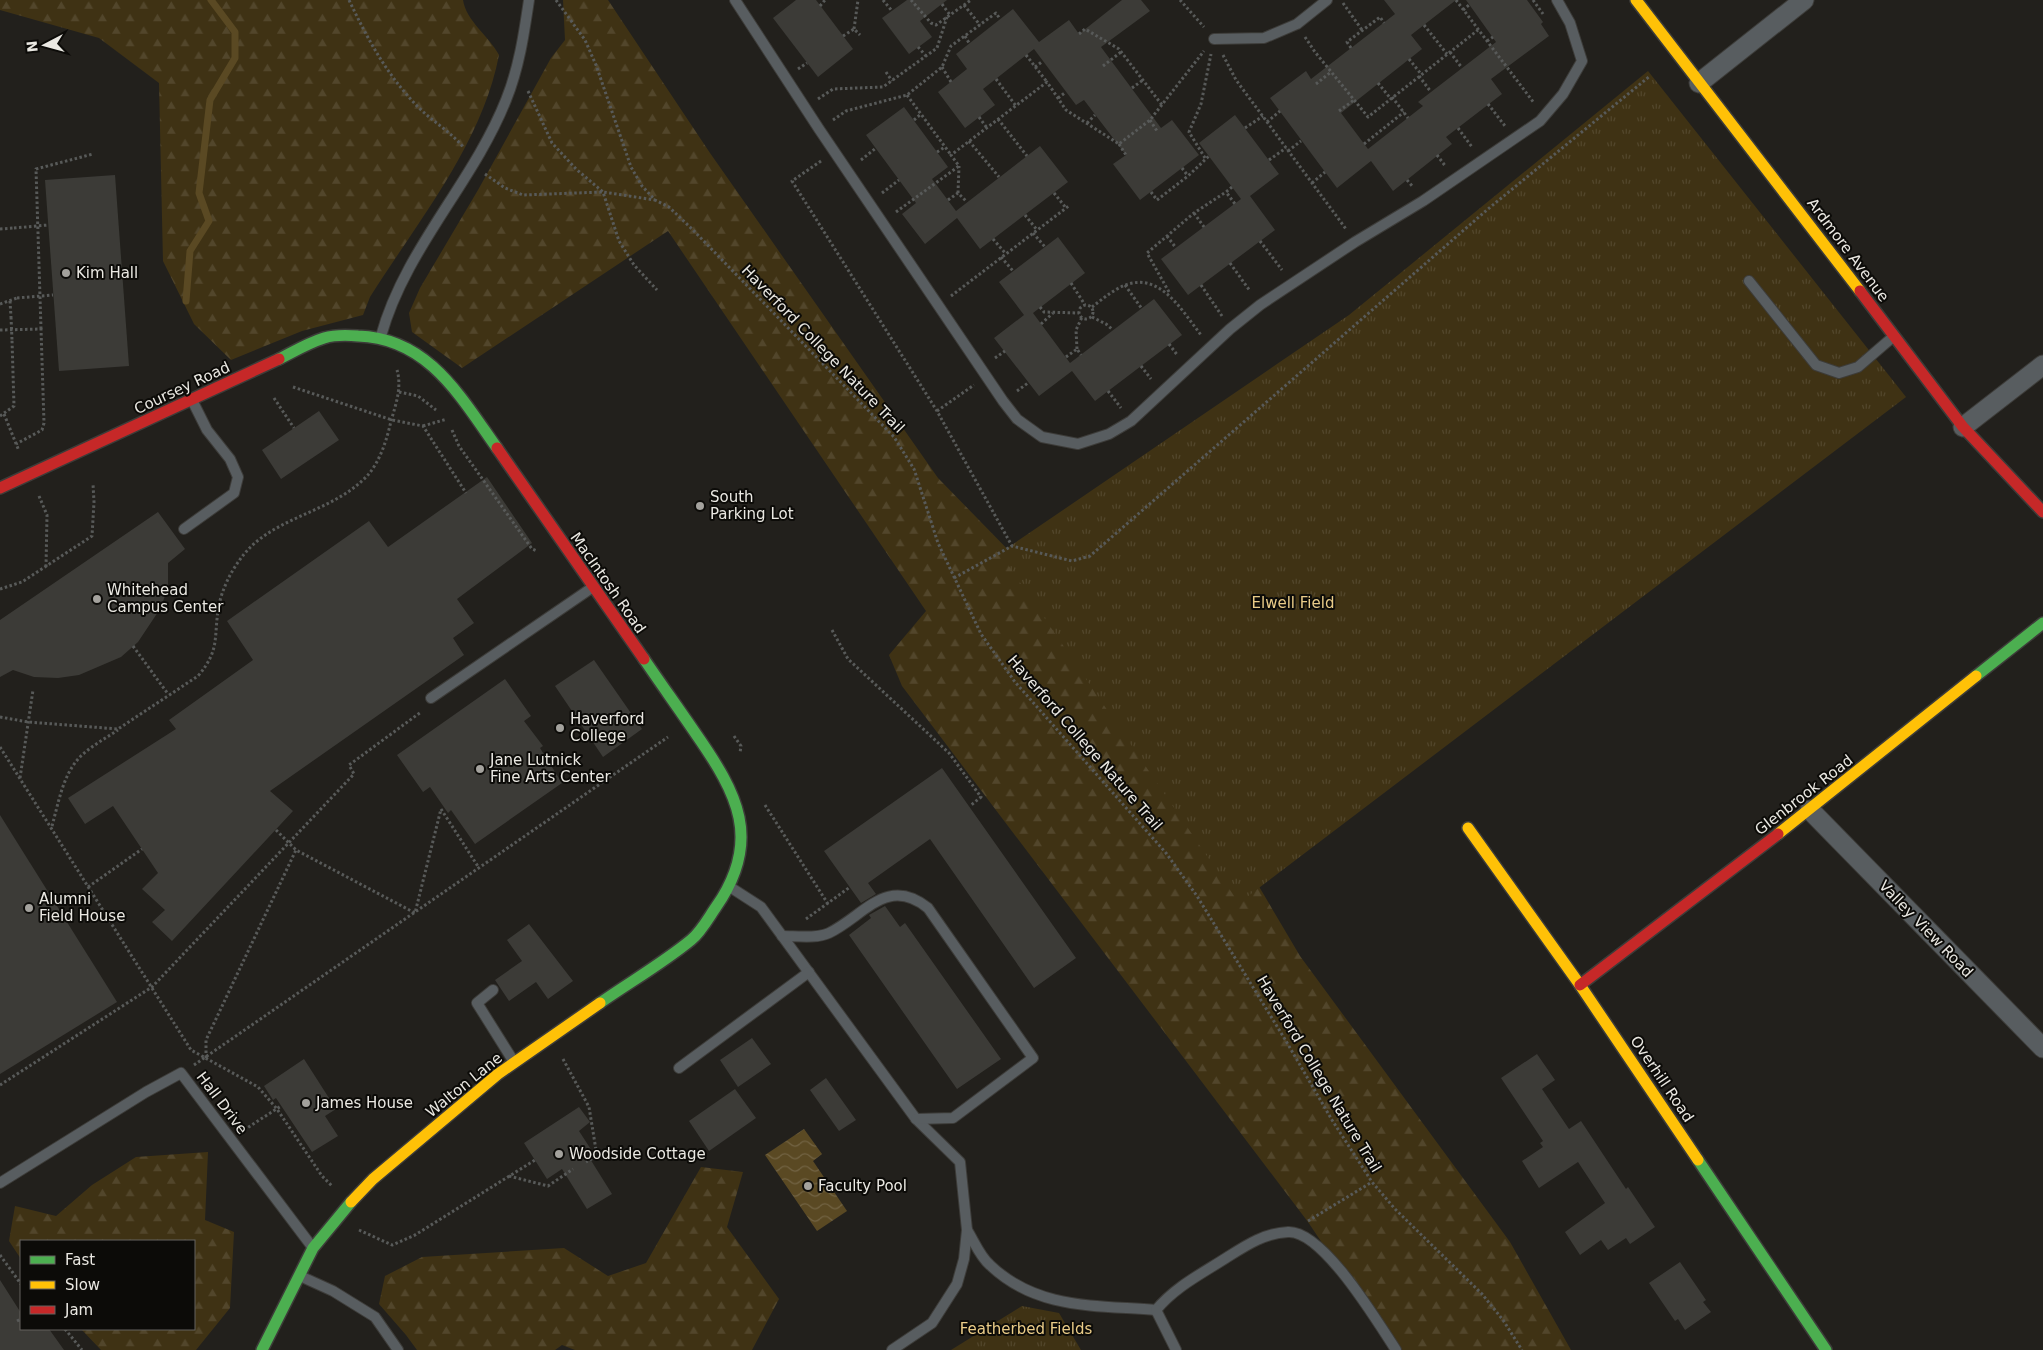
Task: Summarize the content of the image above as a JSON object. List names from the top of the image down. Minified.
{"streets":{"street":["Ardmore Avenue","Coursey Road","MacIntosh Road","Glenbrook Road","Valley View Road","Overhill Road","Walton Lane"],"lane":["Hall Drive"],"path":["Haverford College Nature Trail"]},"crossings":[["Coursey Road","MacIntosh Road"],["MacIntosh Road","Walton Lane"],["Glenbrook Road","Valley View Road"],["Glenbrook Road","Overhill Road"],["Walton Lane","Hall Drive"]],"parks":["Elwell Field","Featherbed Fields"],"places":["Kim Hall","South Parking Lot","Whitehead Campus Center","Haverford College","Jane Lutnick Fine Arts Center","Alumni Field House","James House","Woodside Cottage","Faculty Pool"],"legend":["Fast","Slow","Jam"],"north":"left"}
